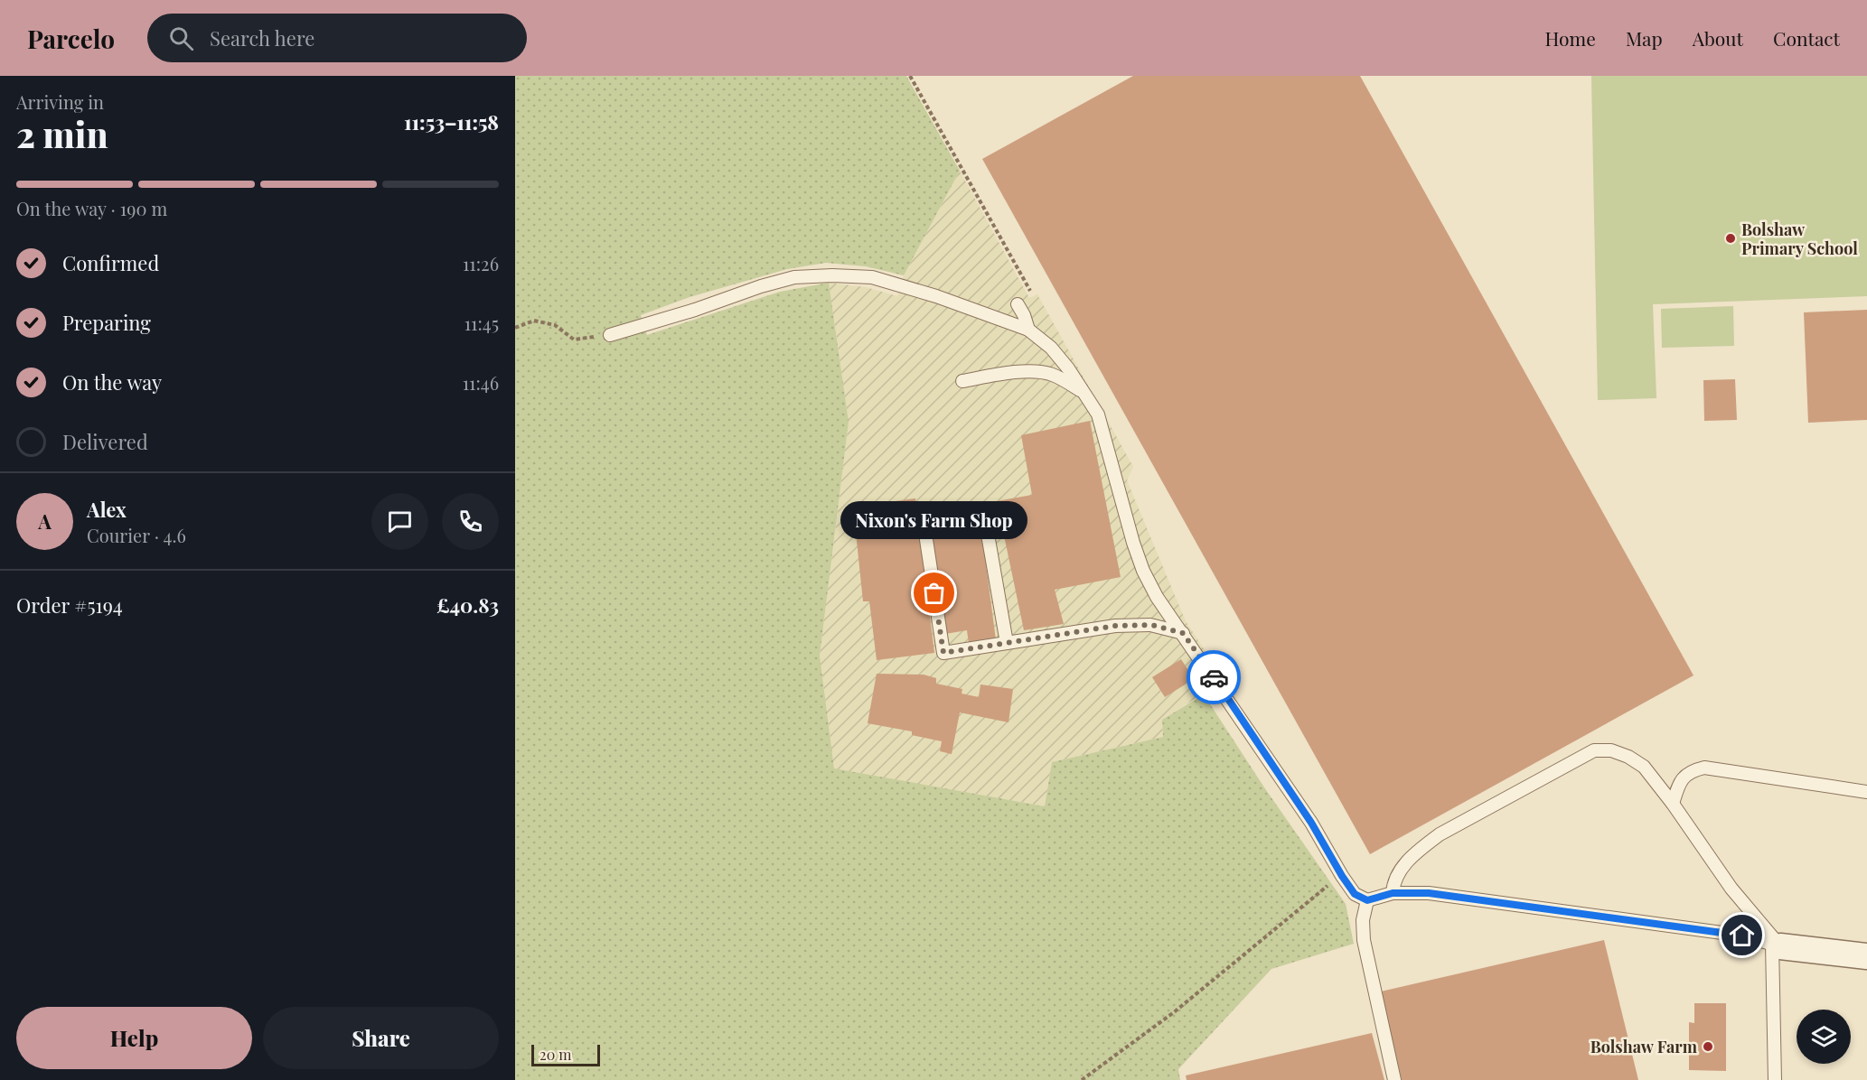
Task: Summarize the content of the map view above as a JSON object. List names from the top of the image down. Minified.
{"places":["Bolshaw Primary School","Nixon's Farm Shop","Bolshaw Farm"],"scale_bar":"20 m","page":{"header":"Parcelo","search":"Search here","nav":["Home","Map","About","Contact"],"heading":["2 min","Arriving in","11:53–11:58"],"panel":["Alex","Courier · 4.6","Order #5194","£40.83"],"bar":"On the way · 190 m","list":[["Confirmed","11:26"],["Preparing","11:45"],["On the way","11:46"],"Delivered"],"round":"A","bubble":"Nixon's Farm Shop","buttons":["Help","Share"],"scale":"20 m"}}
